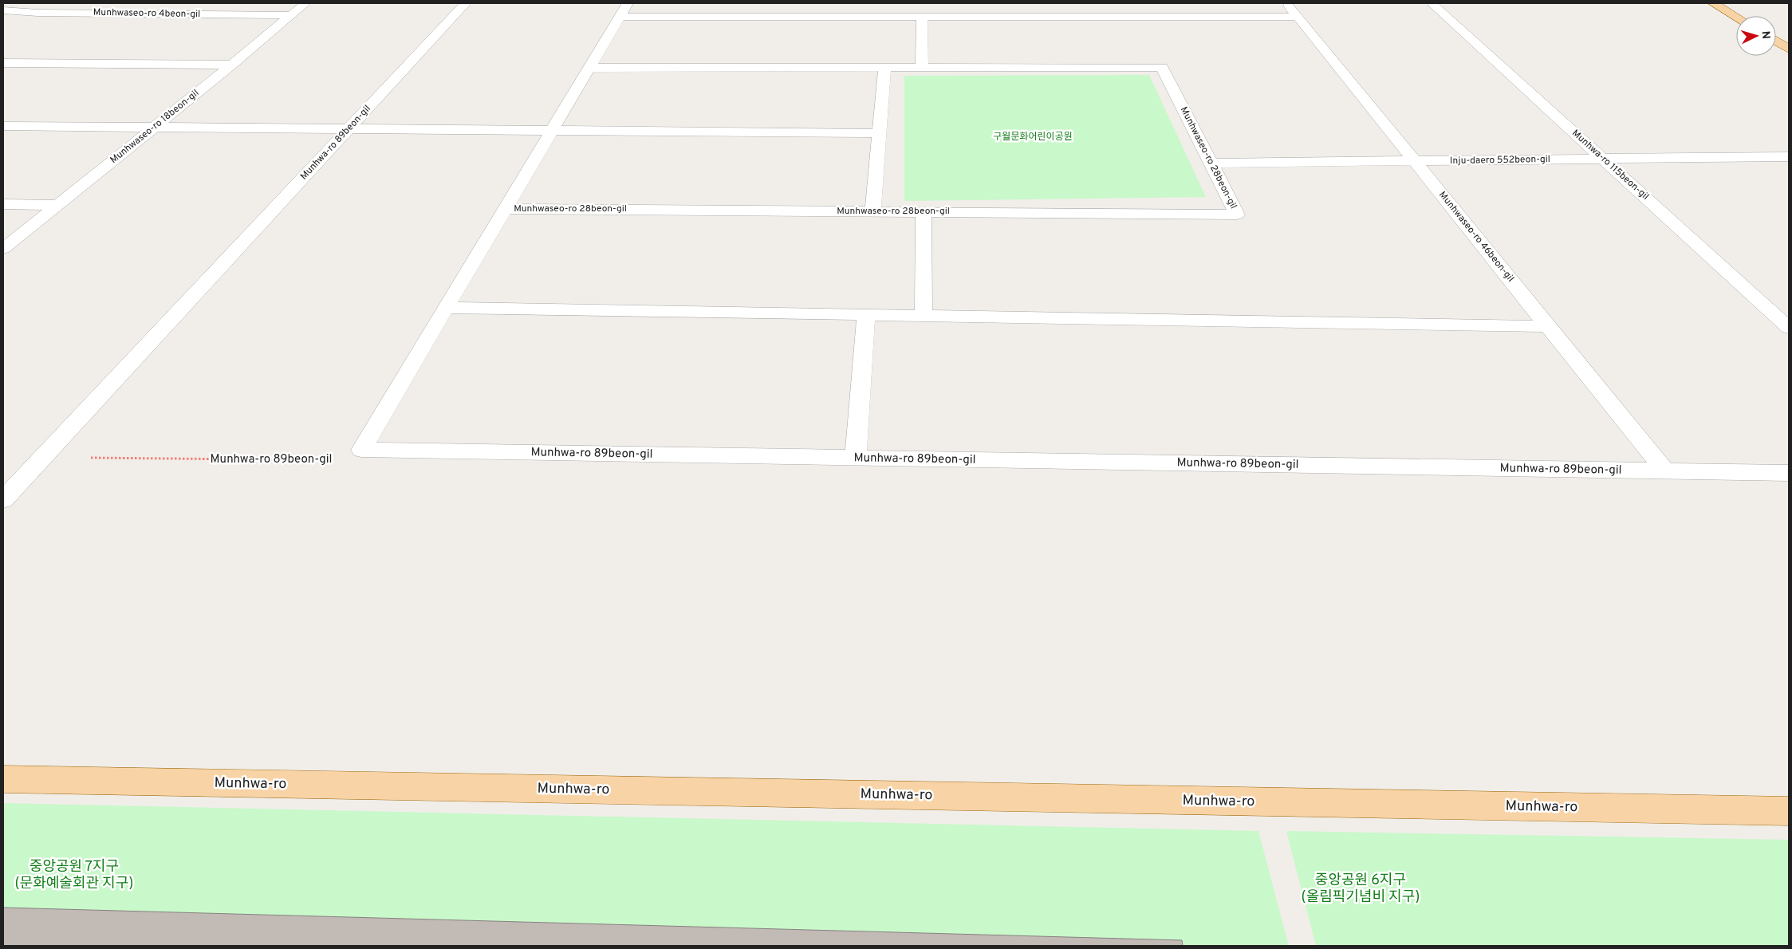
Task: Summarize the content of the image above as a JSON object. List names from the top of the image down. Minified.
{"streets":{"main road":["Munhwa-ro"],"street":["Munhwaseo-ro 4beon-gil","Munhwaseo-ro 18beon-gil","Munhwa-ro 89beon-gil","Munhwaseo-ro 28beon-gil","Inju-daero 552beon-gil","Munhwa-ro 115beon-gil","Munhwaseo-ro 46beon-gil"]},"crossings":[["Munhwaseo-ro 4beon-gil","Munhwaseo-ro 18beon-gil"],["Munhwa-ro 89beon-gil","Munhwaseo-ro 28beon-gil"],["Munhwa-ro 89beon-gil","Munhwaseo-ro 46beon-gil"],["Munhwaseo-ro 28beon-gil","Inju-daero 552beon-gil"],["Munhwaseo-ro 28beon-gil","Munhwaseo-ro 46beon-gil"],["Inju-daero 552beon-gil","Munhwa-ro 115beon-gil"],["Inju-daero 552beon-gil","Munhwaseo-ro 46beon-gil"]],"parks":["구월문화어린이공원","중앙공원 7지구 (문화예술회관 지구)","중앙공원 6지구 (올림픽기념비 지구)"],"north":"right"}
